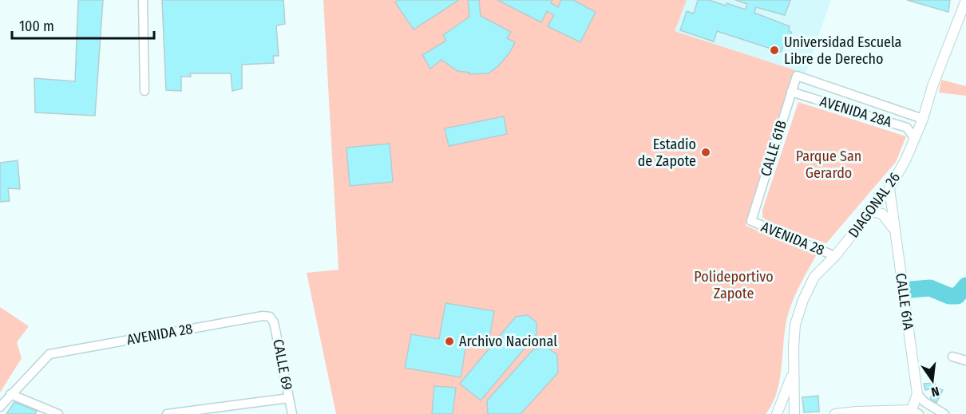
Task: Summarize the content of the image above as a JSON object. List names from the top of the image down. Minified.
{"streets":{"street":["AVENIDA 28A","CALLE 61B","DIAGONAL 26","AVENIDA 28","CALLE 61A","CALLE 69"]},"crossings":[["AVENIDA 28A","CALLE 61B"],["AVENIDA 28A","DIAGONAL 26"],["CALLE 61B","AVENIDA 28"],["DIAGONAL 26","AVENIDA 28"],["DIAGONAL 26","CALLE 61A"],["AVENIDA 28","CALLE 69"]],"parks":["Parque San Gerardo","Polideportivo Zapote"],"places":["Universidad Escuela Libre de Derecho","Estadio de Zapote","Archivo Nacional"],"scale_bar":"100 m","north":"bottom"}
